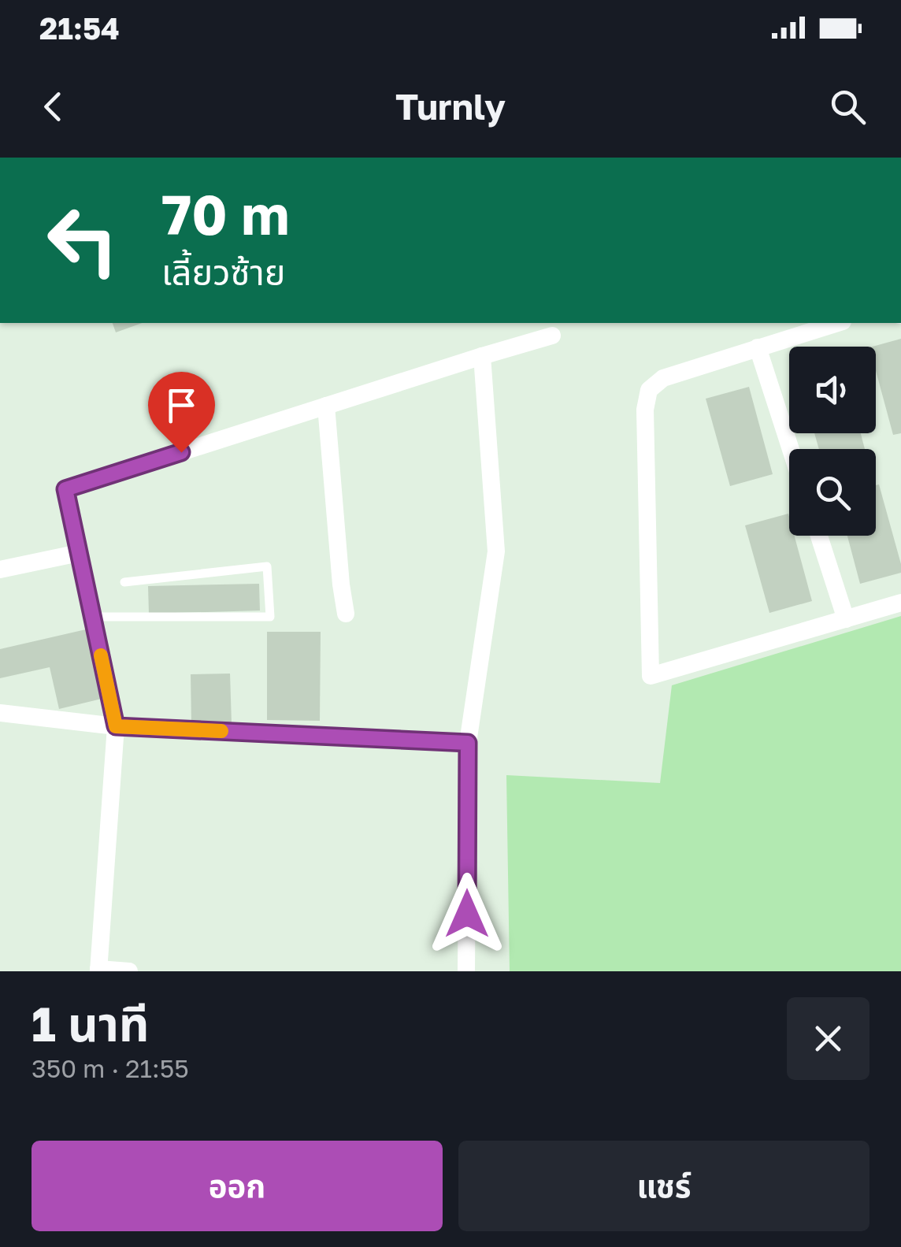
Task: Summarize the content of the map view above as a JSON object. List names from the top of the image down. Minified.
{"page":{"status":"21:54","header":"Turnly","turn":["70 m","เลี้ยวซ้าย"],"heading":["1 นาที","350 m · 21:55"],"buttons":["ออก","แชร์"]}}
